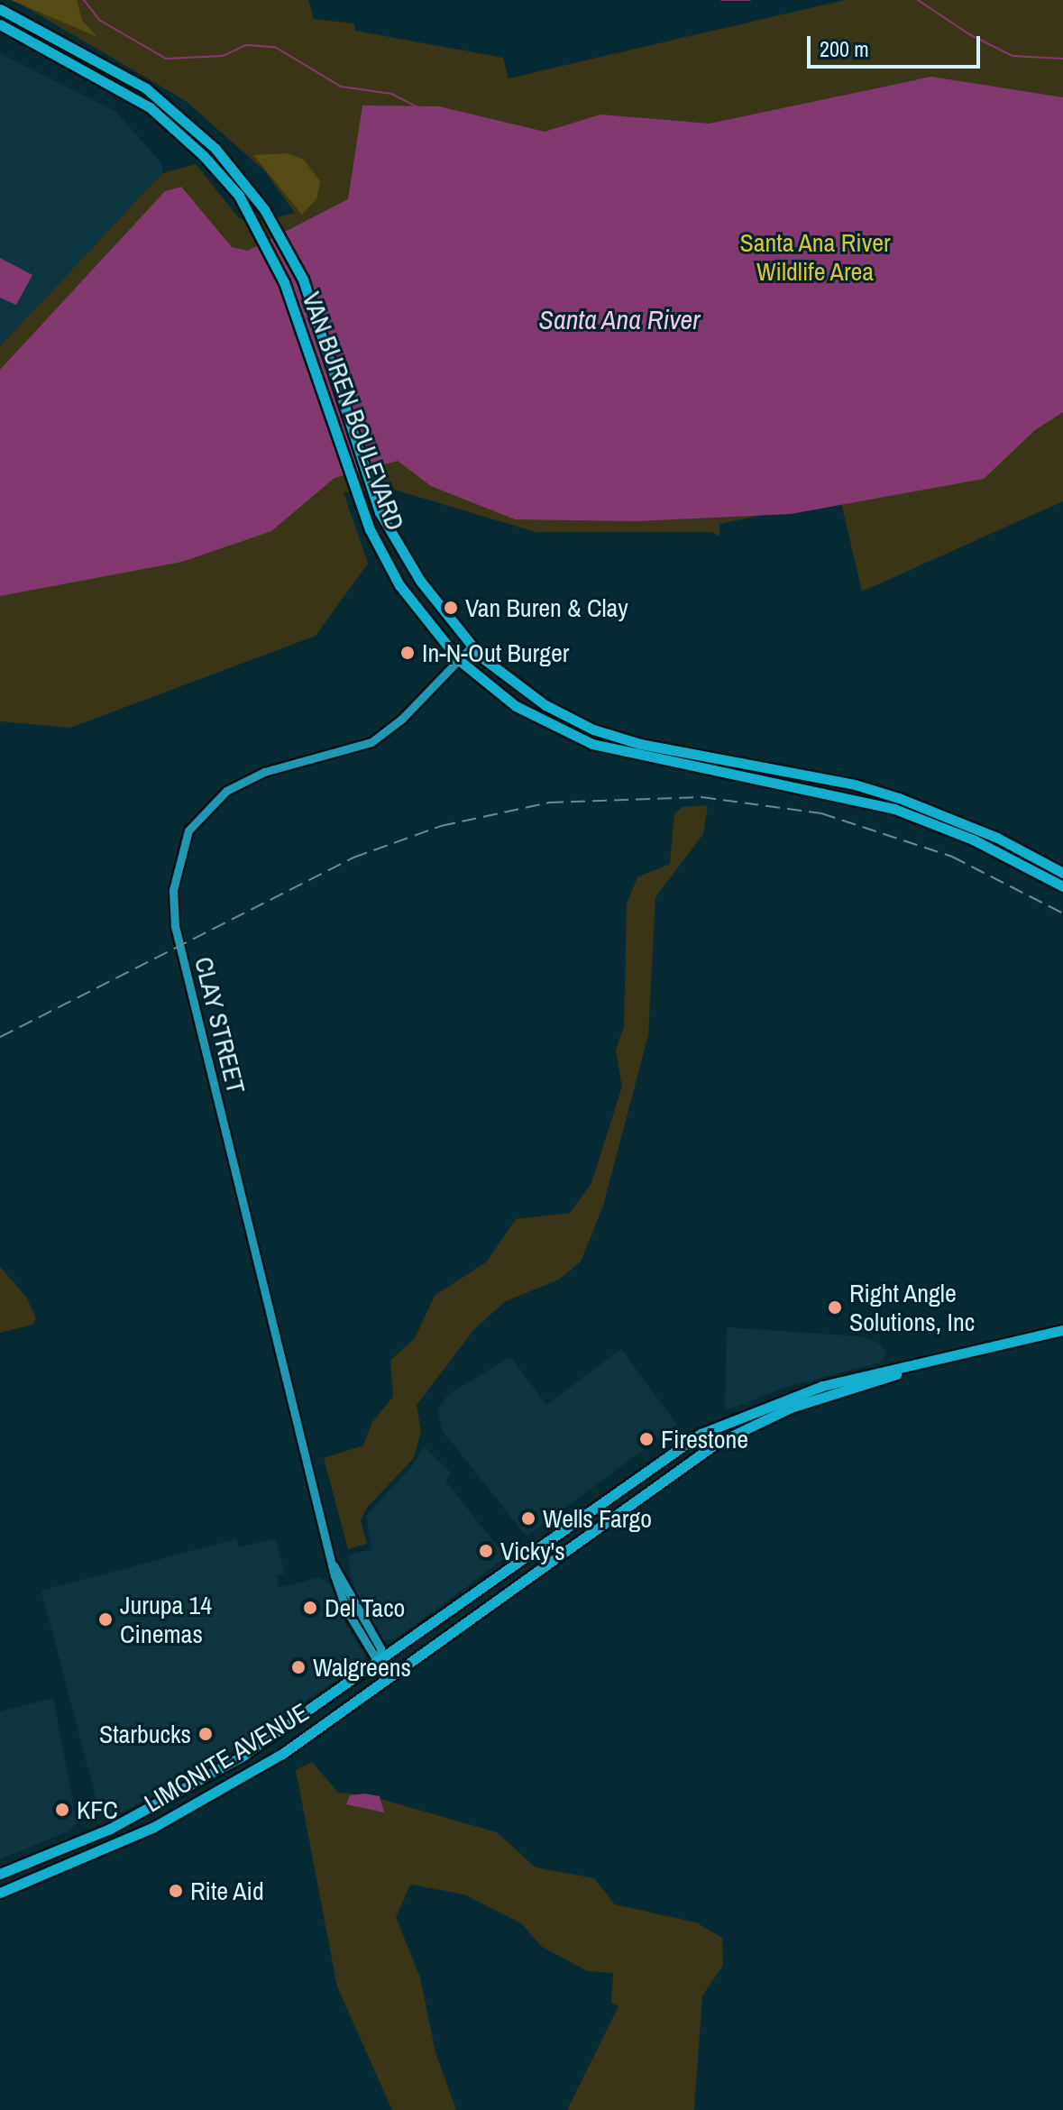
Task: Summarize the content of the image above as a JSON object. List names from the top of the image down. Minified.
{"streets":{"main road":["VAN BUREN BOULEVARD","CLAY STREET","LIMONITE AVENUE"]},"crossings":[["VAN BUREN BOULEVARD","CLAY STREET"],["CLAY STREET","LIMONITE AVENUE"]],"water":["Santa Ana River"],"parks":["Santa Ana River Wildlife Area"],"places":["Van Buren & Clay","In-N-Out Burger","Right Angle Solutions, Inc","Firestone","Wells Fargo","Vicky's","Del Taco","Jurupa 14 Cinemas","Walgreens","Starbucks","KFC","Rite Aid"],"scale_bar":"200 m"}
